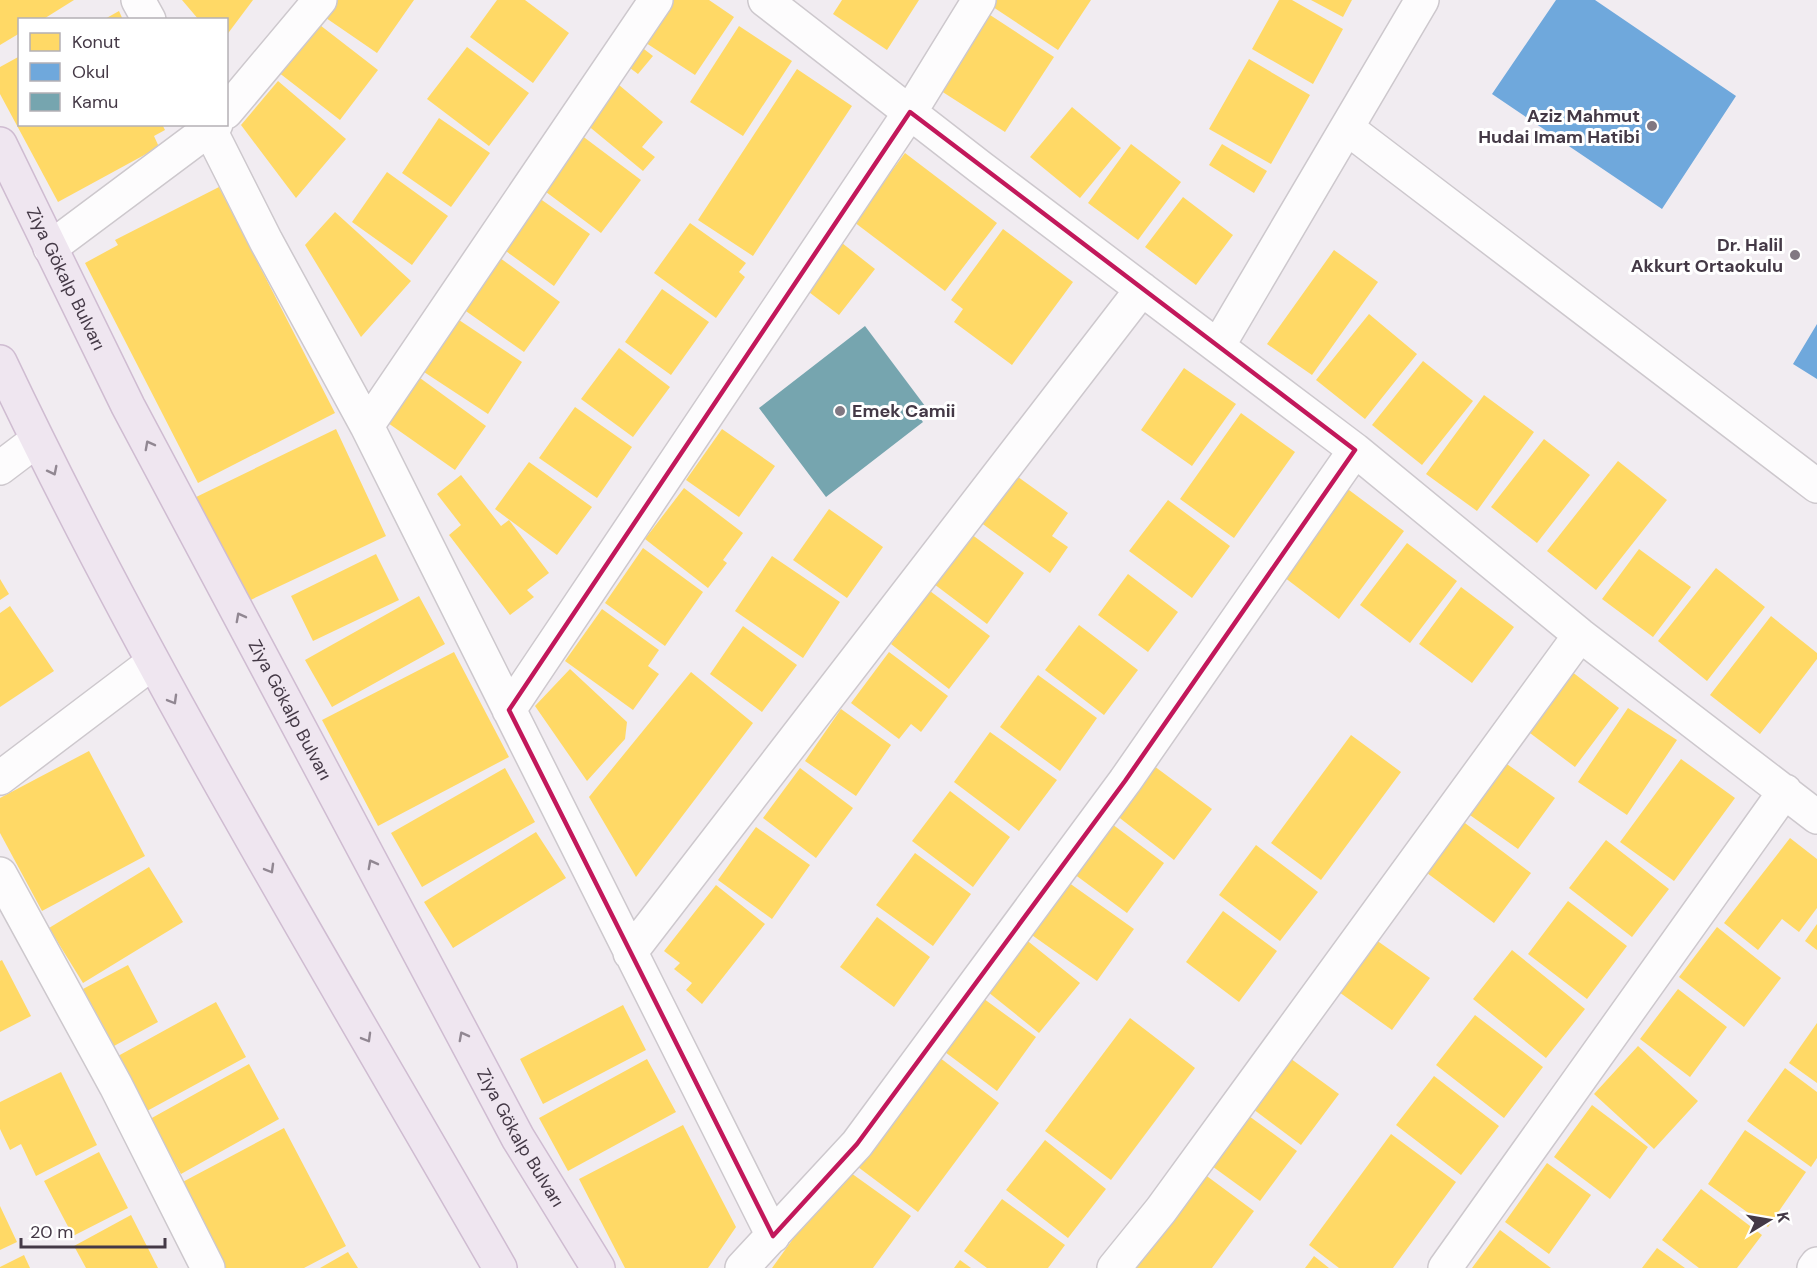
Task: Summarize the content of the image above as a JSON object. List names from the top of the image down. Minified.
{"streets":{"main road":["Ziya Gökalp Bulvarı"]},"places":["Aziz Mahmut Hudai Imam Hatibi","Dr. Halil Akkurt Ortaokulu","Emek Camii"],"legend":["Konut","Okul","Kamu"],"scale_bar":"20 m","north":"right"}
